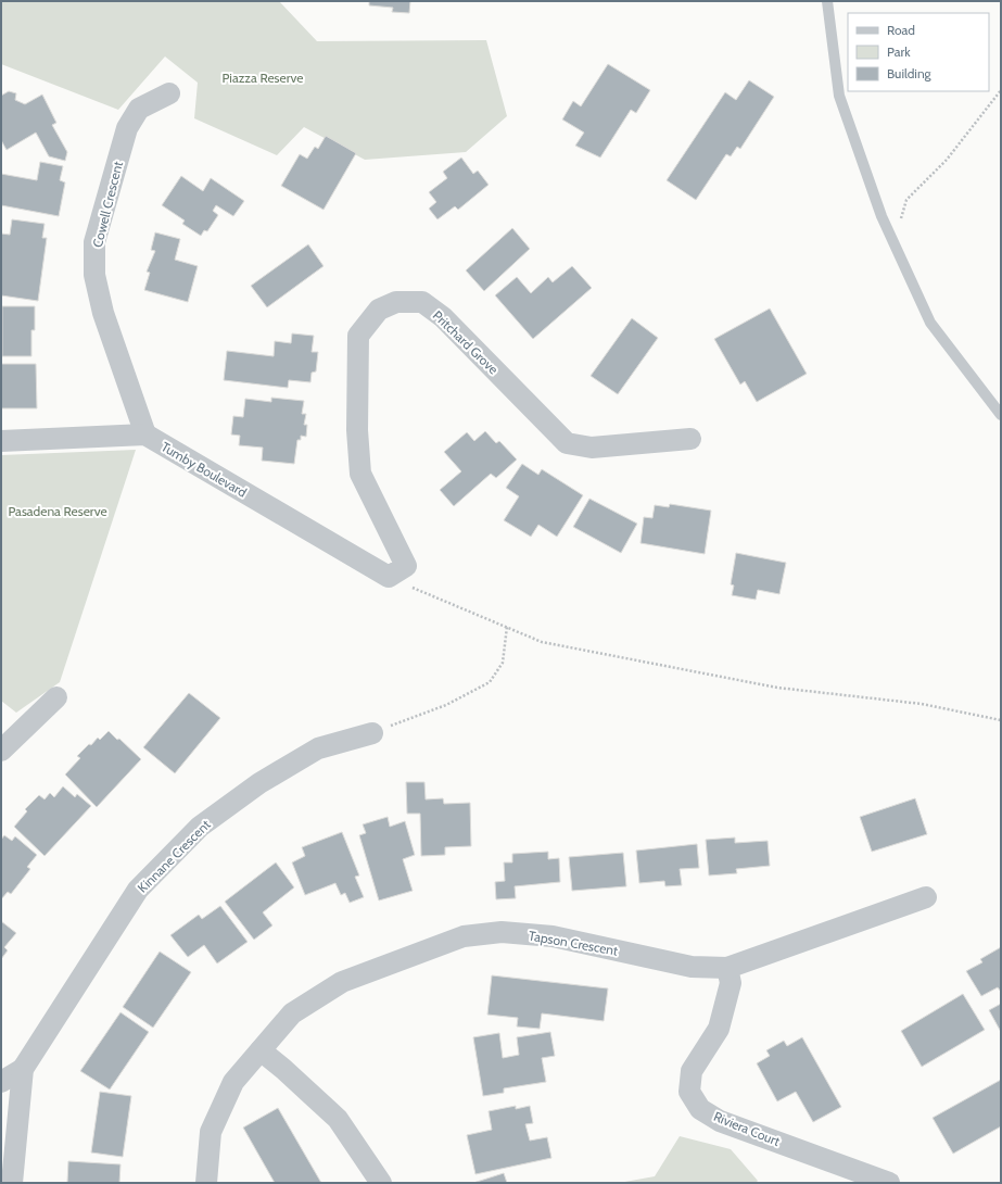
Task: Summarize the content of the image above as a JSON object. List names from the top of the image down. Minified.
{"streets":{"street":["Cowell Crescent","Pritchard Grove","Tumby Boulevard","Kinnane Crescent","Tapson Crescent","Riviera Court"]},"crossings":[["Cowell Crescent","Tumby Boulevard"],["Pritchard Grove","Tumby Boulevard"],["Tapson Crescent","Riviera Court"]],"parks":["Piazza Reserve","Pasadena Reserve"],"legend":["Road","Park","Building"]}
